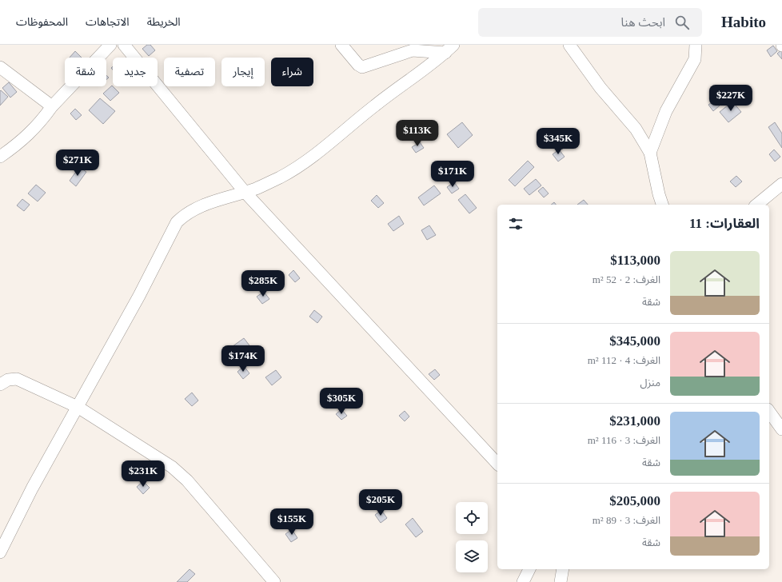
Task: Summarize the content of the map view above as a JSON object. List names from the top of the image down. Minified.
{"page":{"header":"Habito","search":"ابحث هنا","nav":["الخريطة","الاتجاهات","المحفوظات"],"chip":["شراء","إيجار","تصفية","جديد","شقة"],"price":["$227K","$113K","$345K","$271K","$171K","$285K","$174K","$305K","$231K","$205K","$155K"],"heading":"العقارات: 11","list":[{"name":"$113,000","note":"الغرف: 2 · 52 m² · شقة"},{"name":"$345,000","note":"الغرف: 4 · 112 m² · منزل"},{"name":"$231,000","note":"الغرف: 3 · 116 m² · شقة"},{"name":"$205,000","note":"الغرف: 3 · 89 m² · شقة"}]}}
